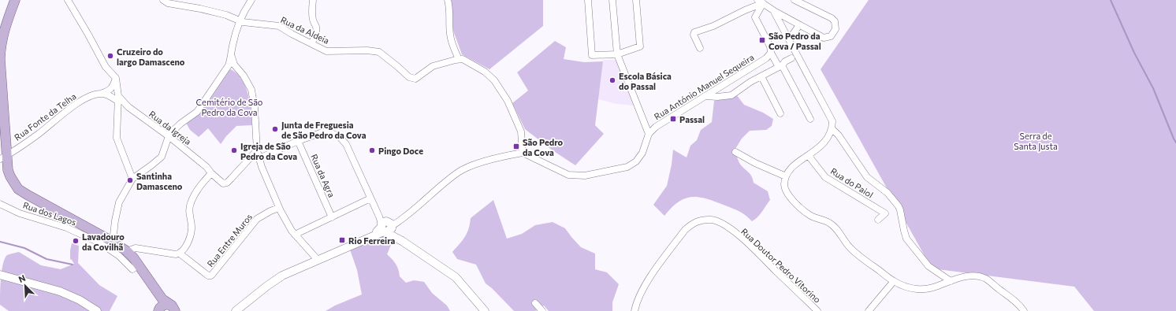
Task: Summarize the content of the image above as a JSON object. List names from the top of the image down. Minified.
{"streets":{"street":["Rua da Aldeia","Rua António Manuel Sequeira","Rua Fonte da Telha","Rua da Igreja","Rua da Agra","Rua do Paiol","Rua dos Lagos","Rua Entre Muros","Rua Doutor Pedro Vitorino"]},"parks":["Cemitério de São Pedro da Cova","Serra de Santa Justa"],"places":{"transit":["São Pedro da Cova / Passal","Passal","São Pedro da Cova","Rio Ferreira"],"other":["Cruzeiro do largo Damasceno","Escola Básica do Passal","Junta de Freguesia de São Pedro da Cova","Igreja de São Pedro da Cova","Pingo Doce","Santinha Damasceno","Lavadouro da Covilhã"]},"north":"top left"}
